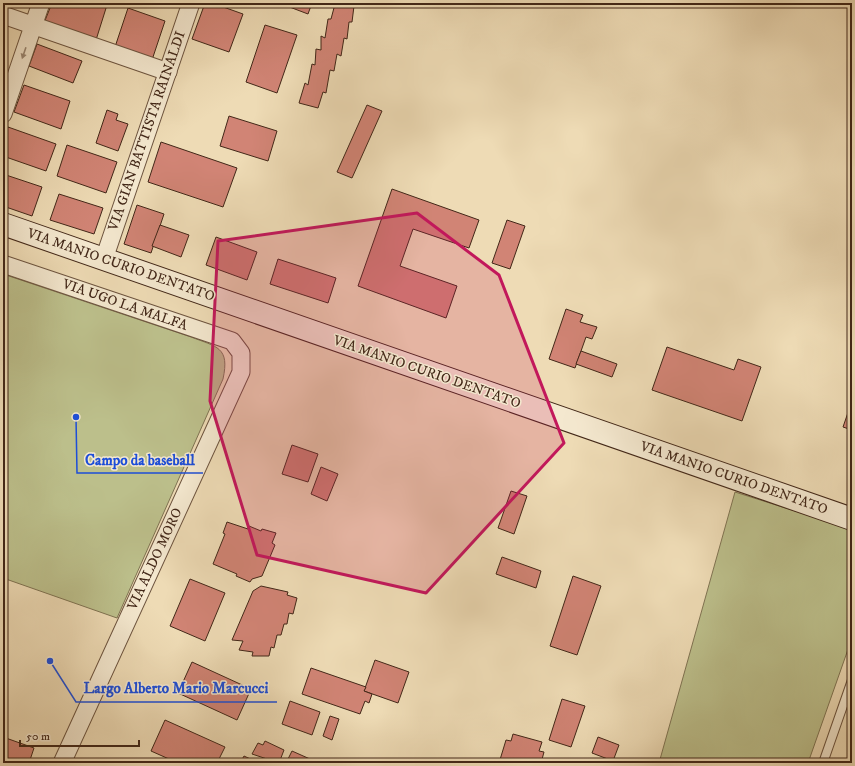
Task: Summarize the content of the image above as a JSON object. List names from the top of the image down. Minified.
{"streets":{"main road":["VIA MANIO CURIO DENTATO"],"street":["VIA GIAN BATTISTA RAINALDI","VIA UGO LA MALFA","VIA ALDO MORO"]},"crossings":[["VIA GIAN BATTISTA RAINALDI","VIA MANIO CURIO DENTATO"],["VIA UGO LA MALFA","VIA ALDO MORO"]],"places":["Campo da baseball","Largo Alberto Mario Marcucci"],"scale_bar":"50 m"}
